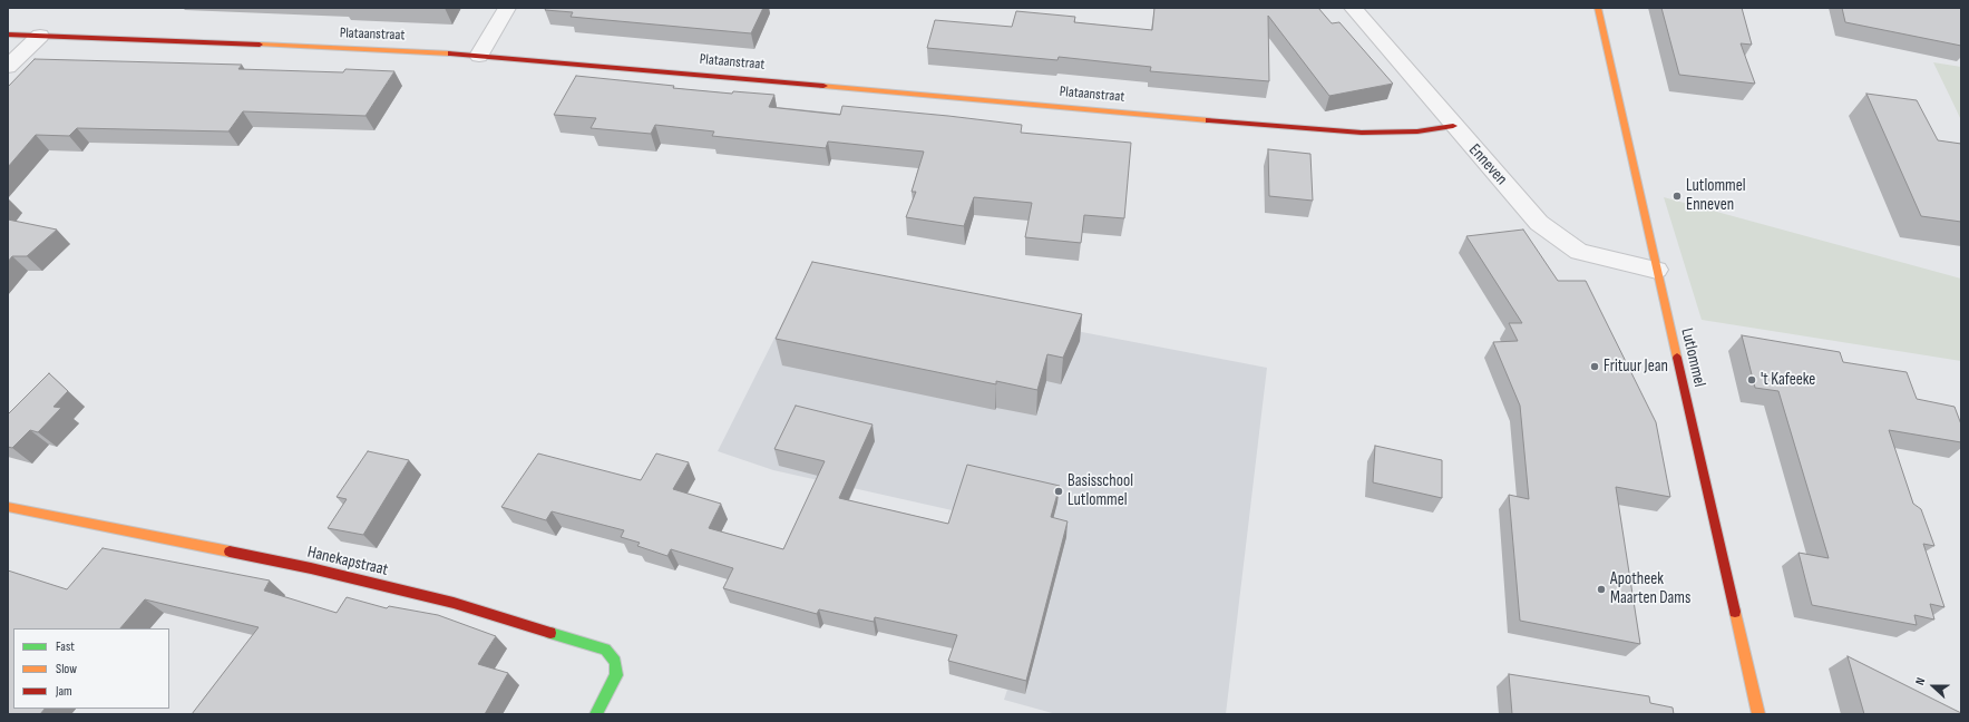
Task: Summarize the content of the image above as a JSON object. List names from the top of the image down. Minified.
{"streets":{"street":["Plataanstraat","Enneven","Lutlommel","Hanekapstraat"]},"crossings":[["Plataanstraat","Enneven"],["Enneven","Lutlommel"]],"places":["Lutlommel Enneven","Frituur Jean","'t Kafeeke","Basisschool Lutlommel","Apotheek Maarten Dams"],"legend":["Fast","Slow","Jam"],"north":"left"}
